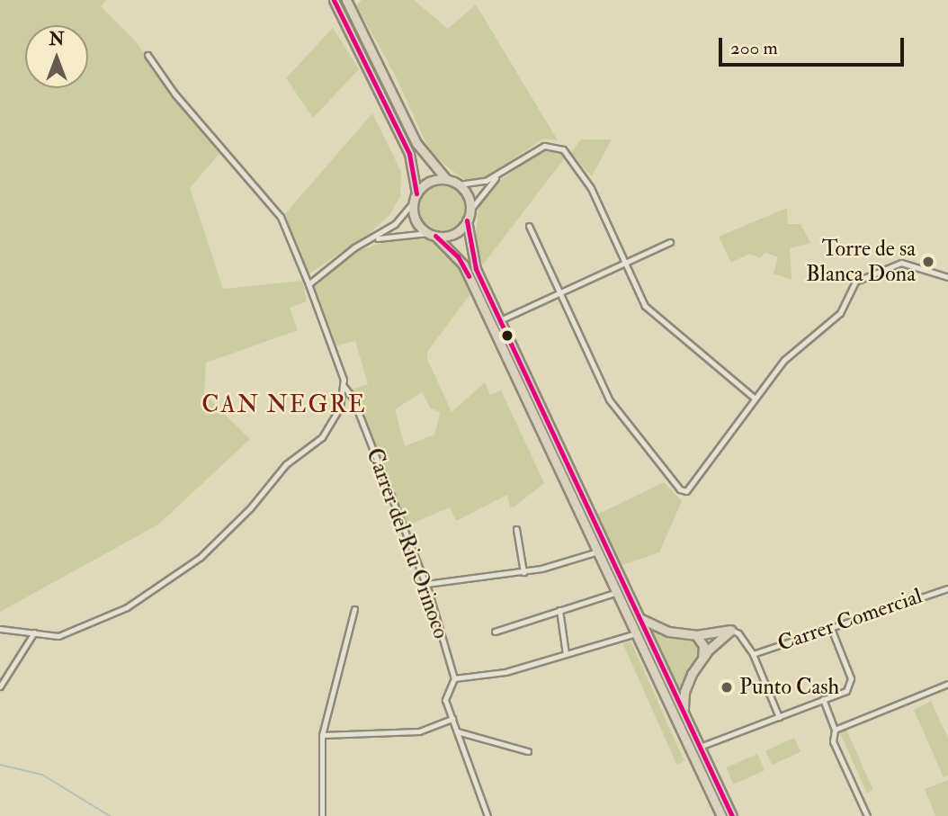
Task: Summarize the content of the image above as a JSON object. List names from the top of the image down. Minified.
{"streets":{"street":["Carrer del Riu Orinoco","Carrer Comercial"]},"districts":["CAN NEGRE"],"places":["Torre de sa Blanca Dona","Punto Cash"],"scale_bar":"200 m","north":"top"}
